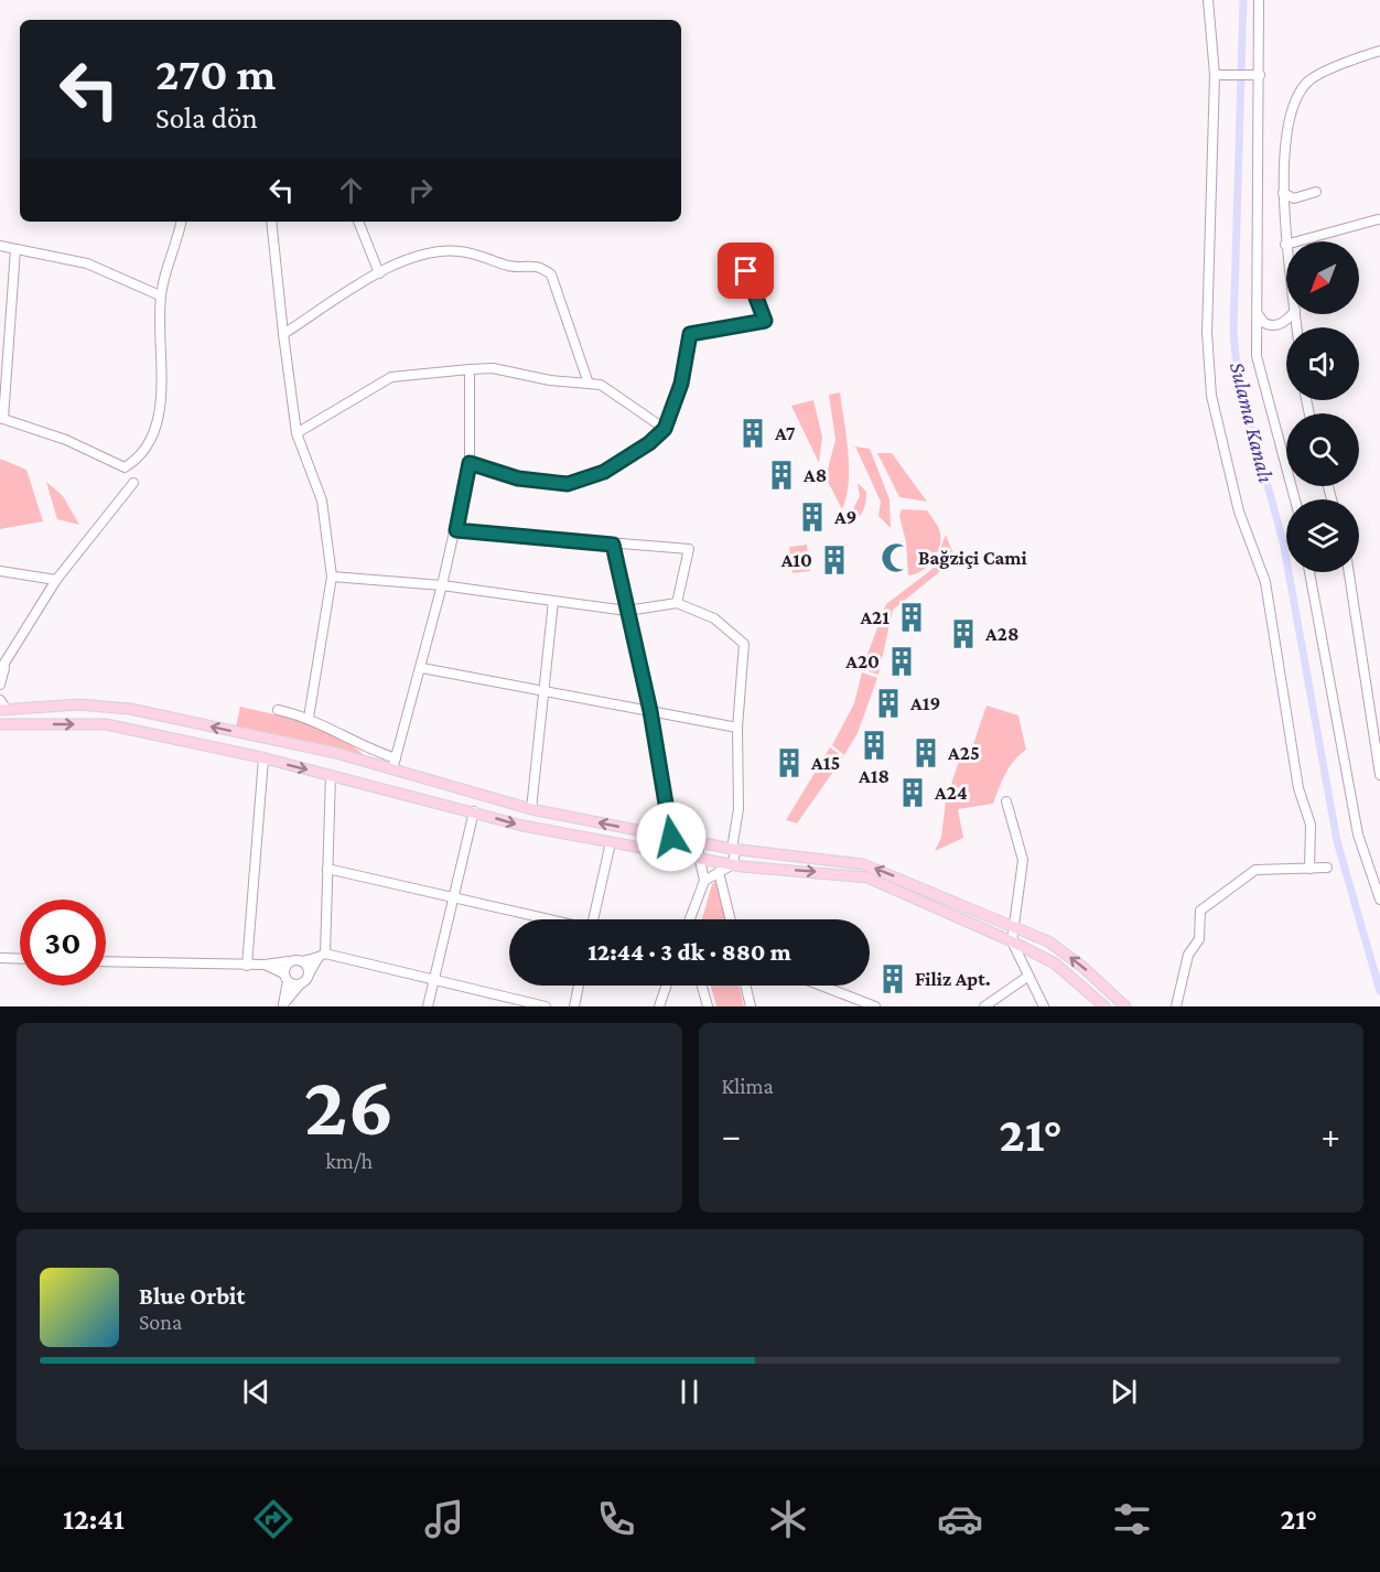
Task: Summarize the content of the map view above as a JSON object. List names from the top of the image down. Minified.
{"water":["Sulama Kanalı"],"places":{"building":["A7","A8","A9","A10","A21","A28","A20","A19","A18","A25","A15","A24","Filiz Apt."],"mosque":["Bağziçi Cami"]},"north":"bottom left","page":{"turn":["270 m","Sola dön"],"limit":"30","trip":"12:44 · 3 dk · 880 m","tile":[["26","km/h"],"Klima"],"heat":["−","21°","+"],"song":["Blue Orbit","Sona"],"tabs":["12:41","21°"]}}
